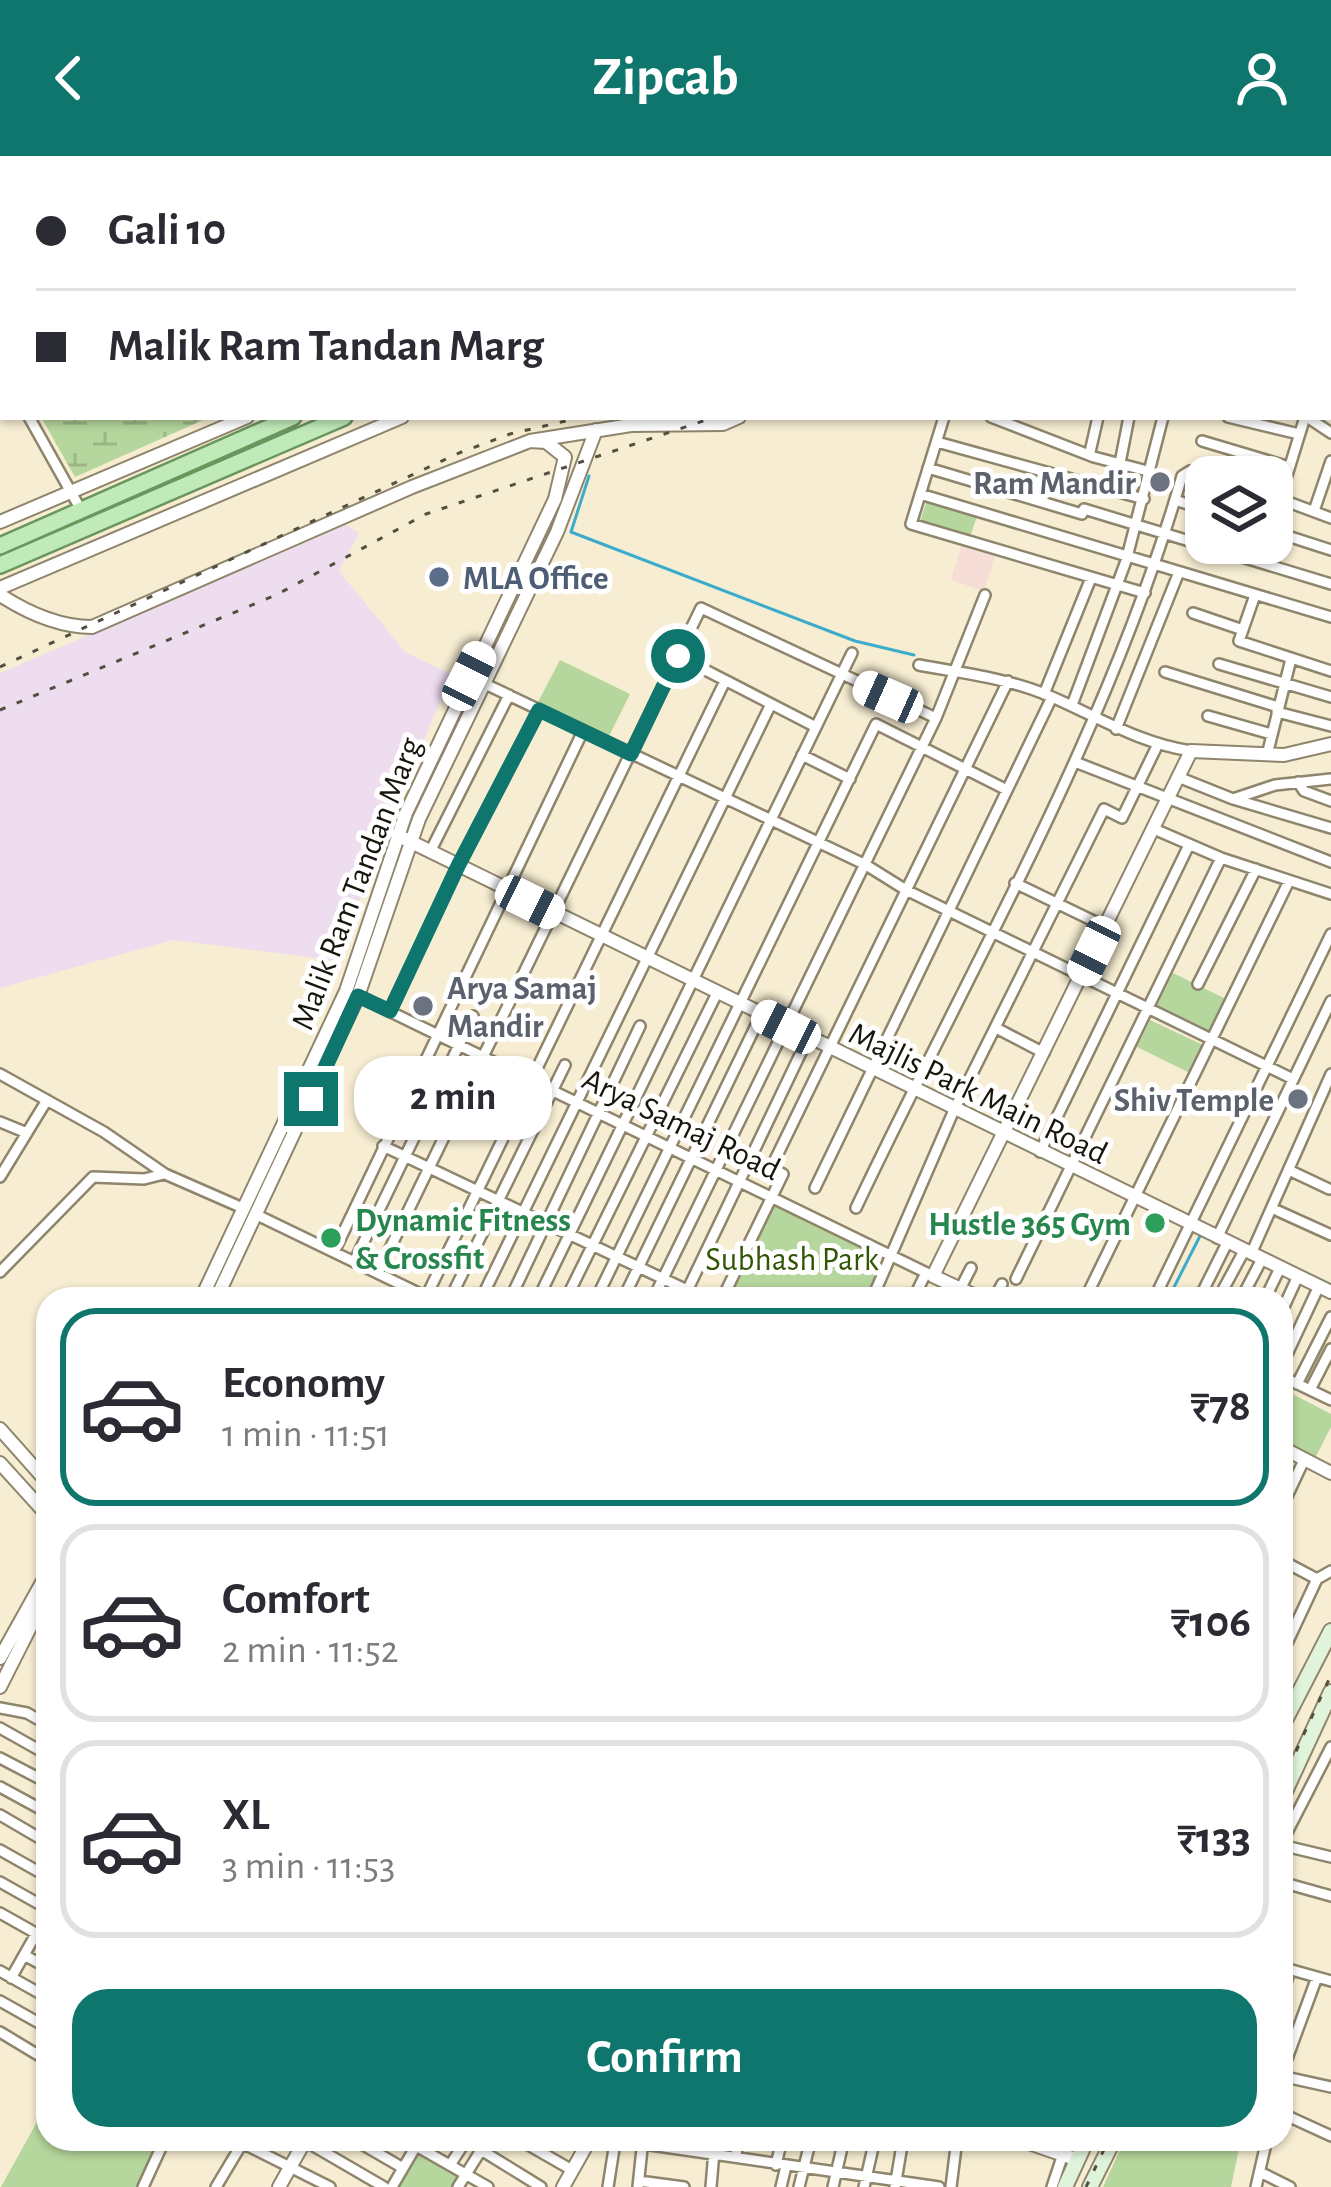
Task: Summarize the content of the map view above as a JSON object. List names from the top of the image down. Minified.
{"streets":{"street":["Malik Ram Tandan Marg","Majlis Park Main Road","Arya Samaj Road"]},"crossings":[["Malik Ram Tandan Marg","Majlis Park Main Road"],["Malik Ram Tandan Marg","Arya Samaj Road"]],"parks":["Subhash Park"],"places":["Ram Mandir","MLA Office","Arya Samaj Mandir","Shiv Temple","Hustle 365 Gym","Dynamic Fitness & Crossfit"],"page":{"header":"Zipcab","banner":["Gali 10","Malik Ram Tandan Marg"],"bubble":"2 min","list":[{"name":"Economy","note":"1 min · 11:51","value":"₹78"},{"name":"Comfort","note":"2 min · 11:52","value":"₹106"},{"name":"XL","note":"3 min · 11:53","value":"₹133"}],"buttons":"Confirm"}}
